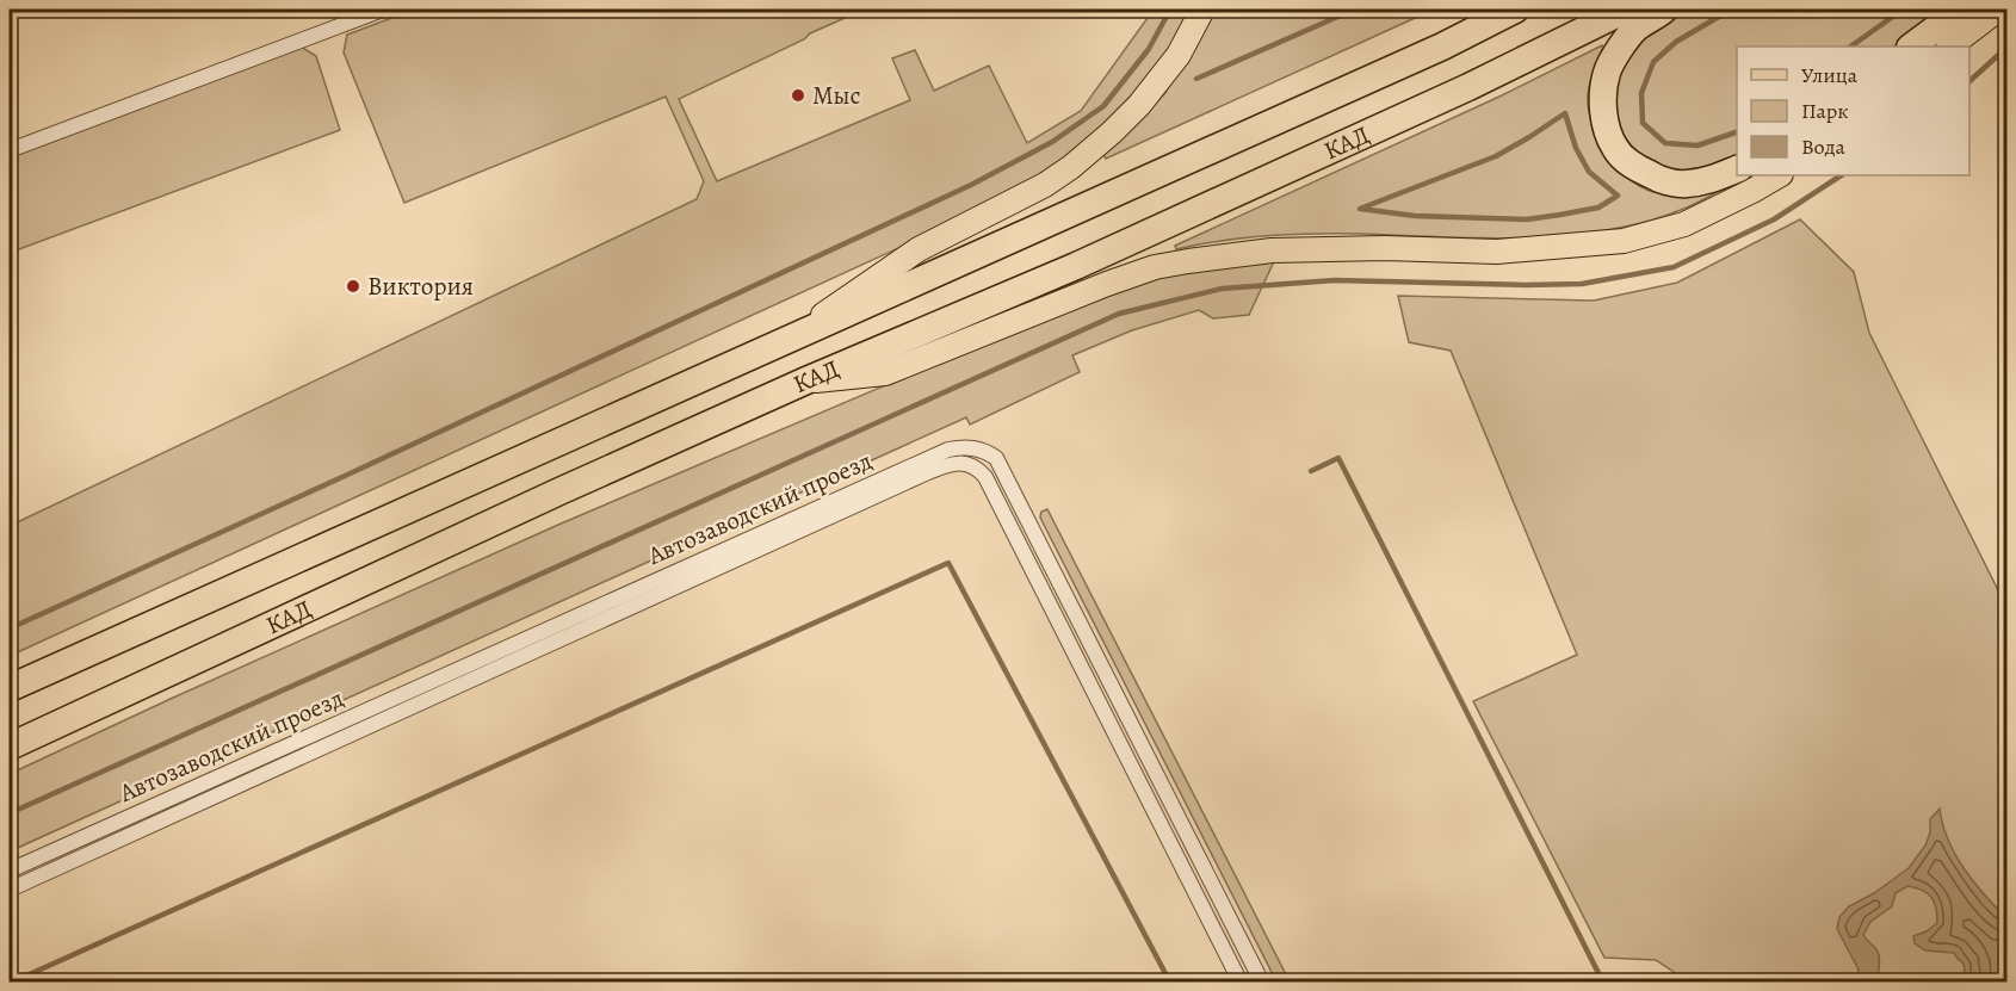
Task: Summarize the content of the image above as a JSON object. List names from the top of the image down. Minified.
{"streets":{"highway":["КАД"],"street":["Автозаводский проезд"]},"places":["Мыс","Виктория"],"legend":["Улица","Парк","Вода"]}
